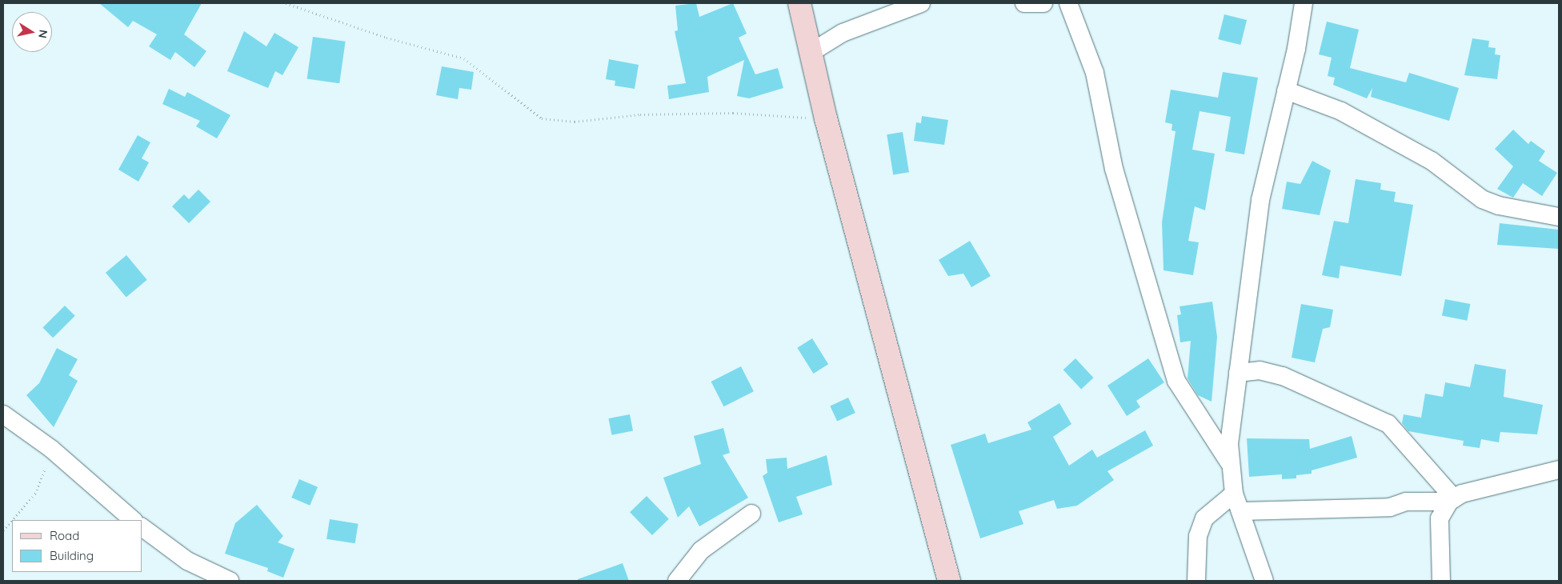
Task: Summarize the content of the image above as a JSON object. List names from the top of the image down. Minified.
{"legend":["Road","Building"],"north":"right"}
